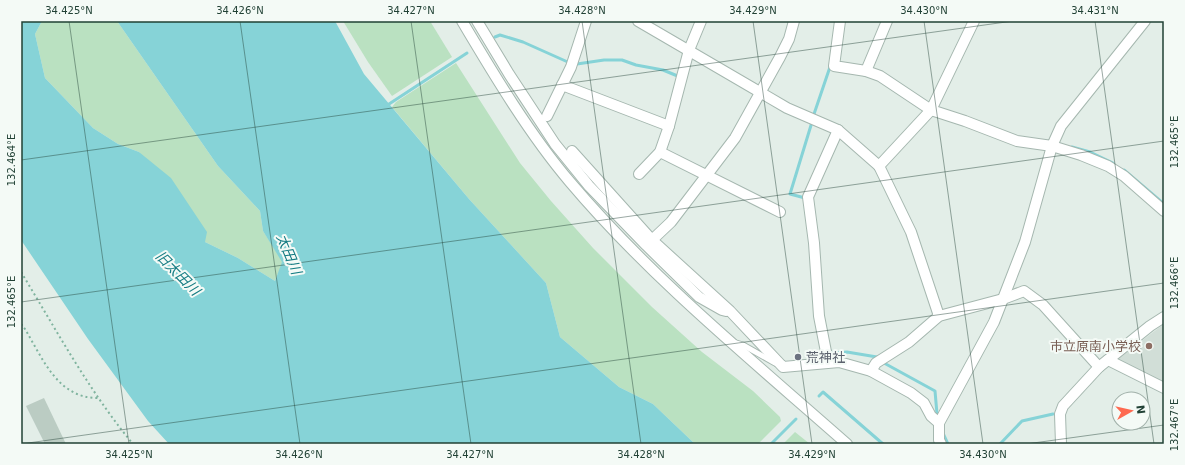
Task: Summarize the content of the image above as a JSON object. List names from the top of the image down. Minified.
{"water":["太田川","旧太田川"],"places":["市立原南小学校","荒神社"],"north":"right","coordinates":["34.425°N","34.426°N","34.427°N","34.428°N","34.429°N","34.430°N","34.431°N","132.465°E","132.464°E","132.466°E","132.467°E"]}
